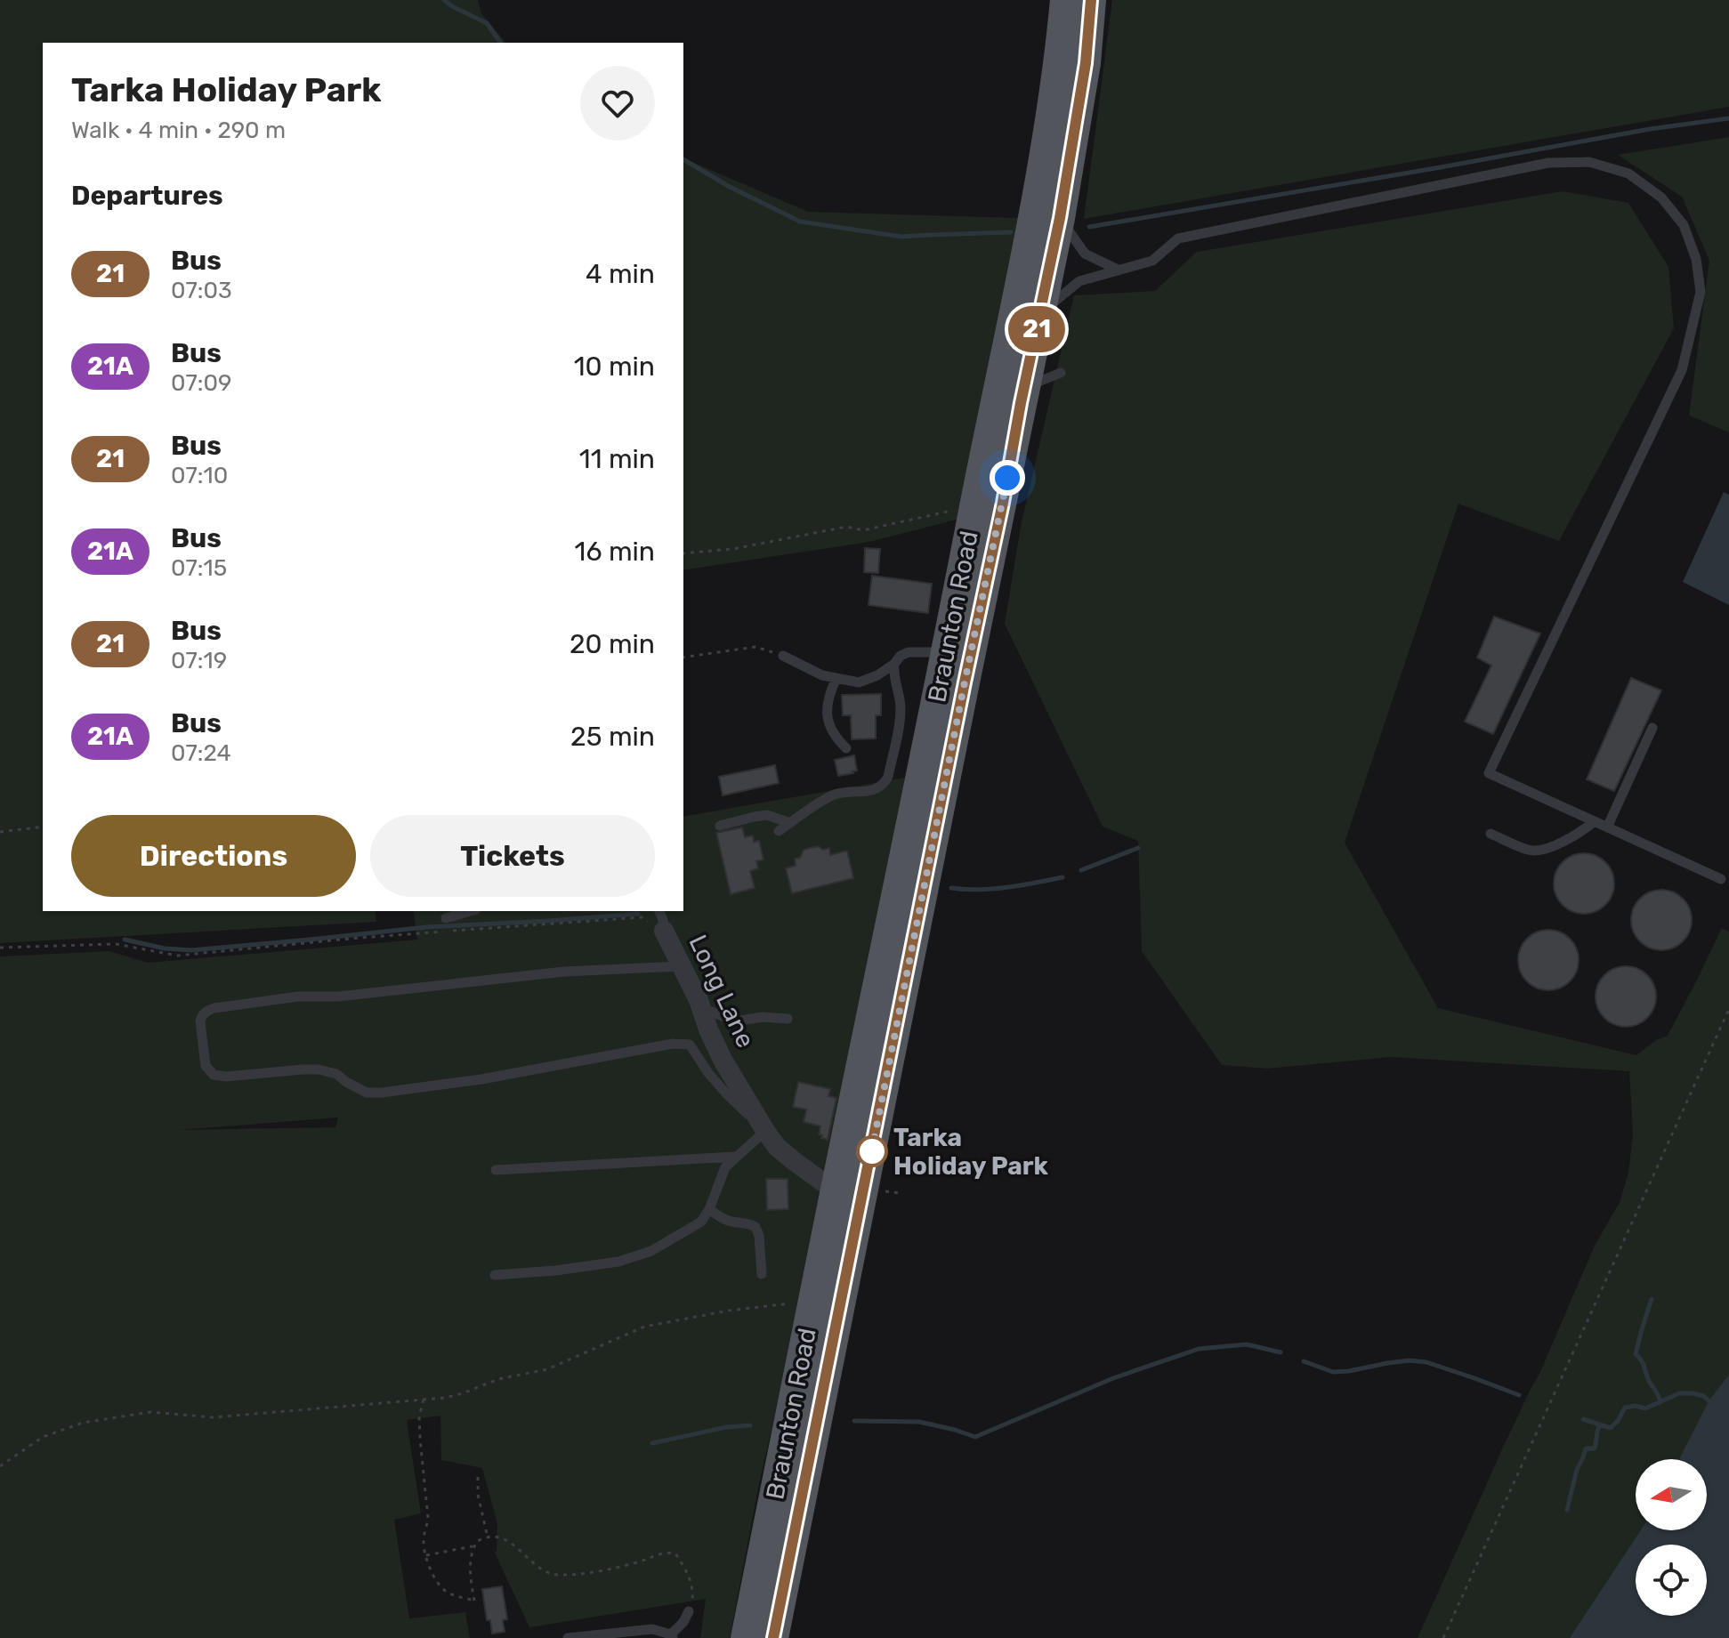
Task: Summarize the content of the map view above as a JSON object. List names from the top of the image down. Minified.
{"streets":{"main road":["Braunton Road"],"street":["Long Lane"]},"crossings":[["Braunton Road","Long Lane"]],"places":["Tarka Holiday Park"],"lines":["bus line 21"],"north":"left","page":{"on_map":"21","heading":[["Tarka Holiday Park","Walk · 4 min · 290 m"],"Departures"],"list":[{"mark":"21","name":"Bus","note":"07:03","value":"4 min"},{"mark":"21A","name":"Bus","note":"07:09","value":"10 min"},{"mark":"21","name":"Bus","note":"07:10","value":"11 min"},{"mark":"21A","name":"Bus","note":"07:15","value":"16 min"},{"mark":"21","name":"Bus","note":"07:19","value":"20 min"},{"mark":"21A","name":"Bus","note":"07:24","value":"25 min"}],"buttons":["Directions","Tickets"]}}
